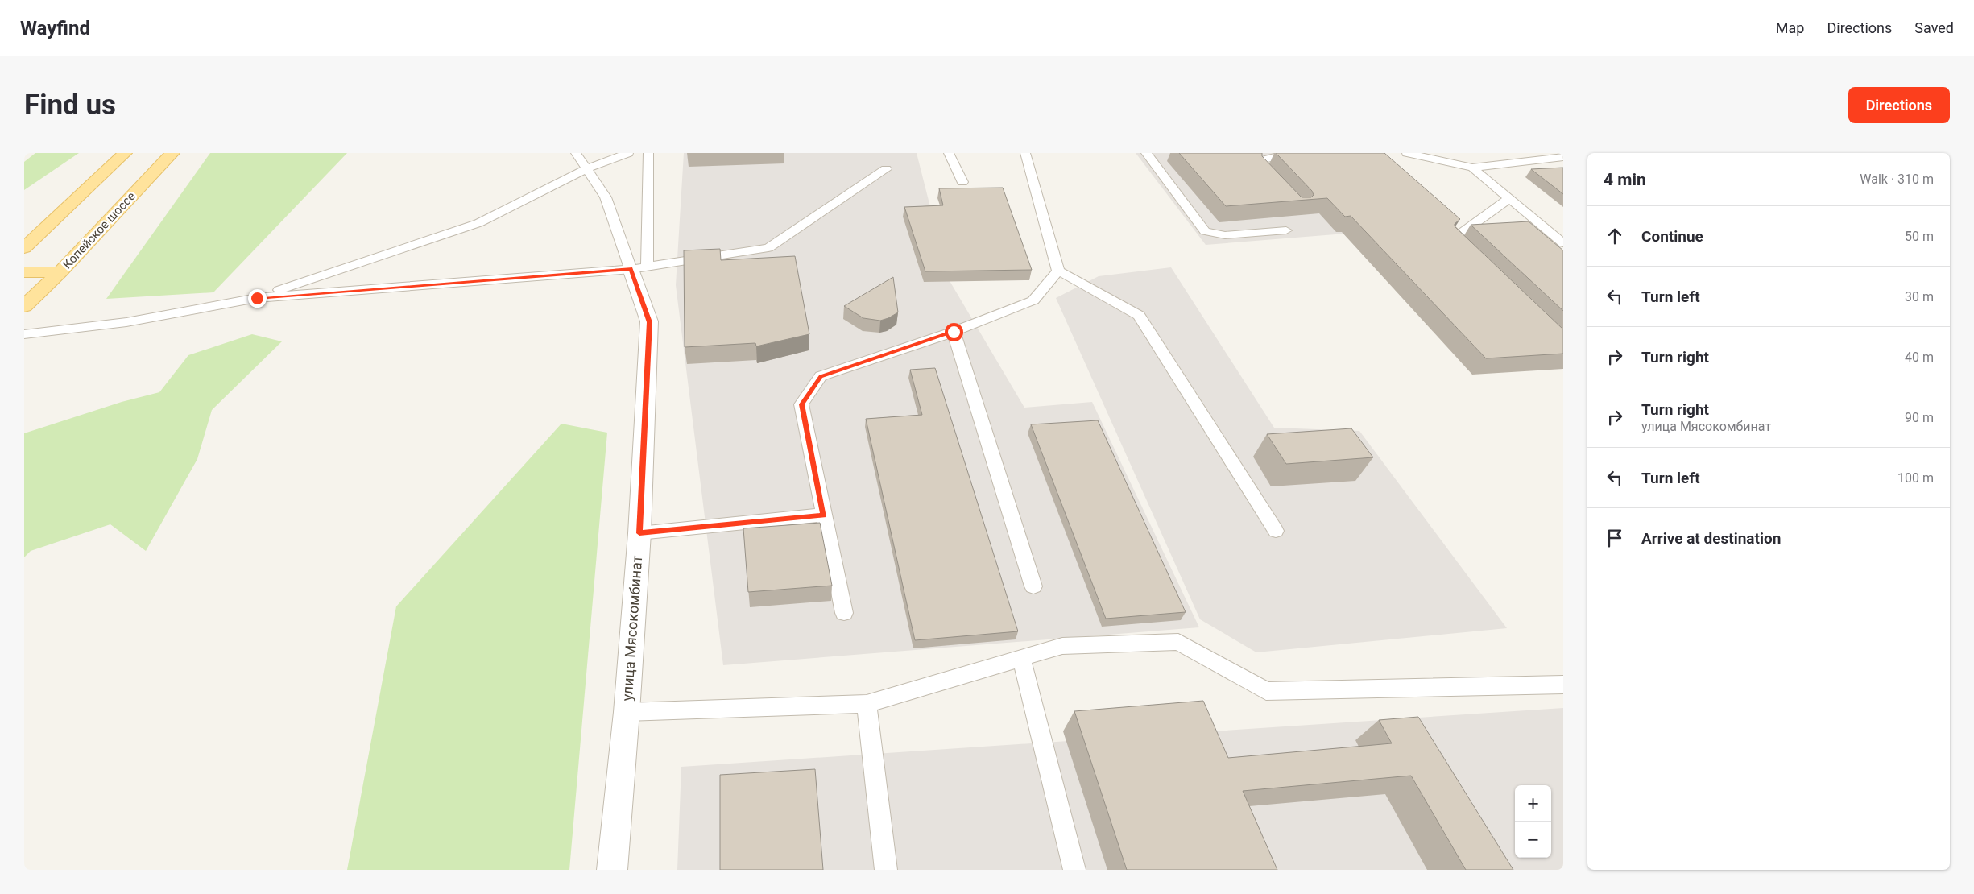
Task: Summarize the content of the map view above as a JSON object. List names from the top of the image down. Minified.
{"streets":{"main road":["Копейское шоссе"],"street":["улица Мясокомбинат"]},"page":{"header":"Wayfind","nav":["Map","Directions","Saved"],"buttons":"Directions","title":"Find us","heading":["4 min","Walk · 310 m"],"list":[["Continue","50 m"],["Turn left","30 m"],["Turn right","40 m"],["Turn right","улица Мясокомбинат","90 m"],["Turn left","100 m"],"Arrive at destination"],"map_buttons":["+","−"]}}
